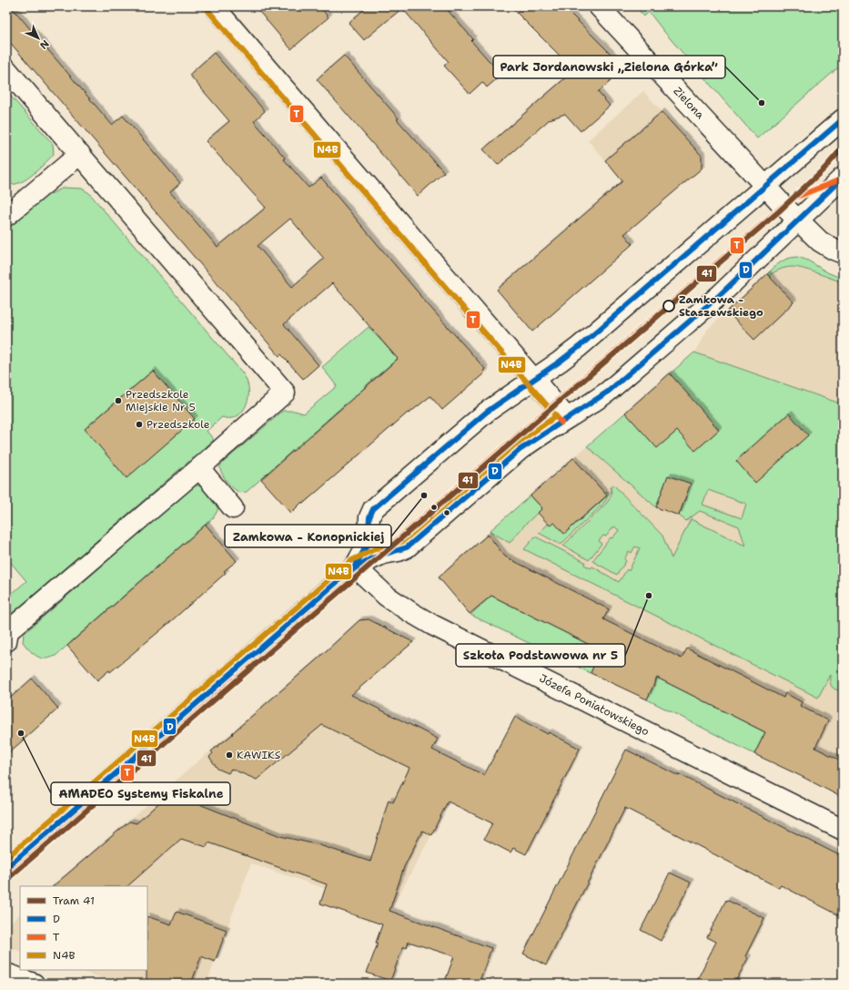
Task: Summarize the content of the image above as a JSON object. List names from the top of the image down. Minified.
{"streets":{"street":["Zielona","Józefa Poniatowskiego"]},"places":["Park Jordanowski „Zielona Górka”","Zamkowa - Staszewskiego","Przedszkole Miejskie Nr 5","Przedszkole","Zamkowa - Konopnickiej","Szkoła Podstawowa nr 5","AMADEO Systemy Fiskalne","KAWIKS"],"lines":["transit line T","transit line N4B","transit line D","tram line 41"],"legend":["Tram 41","D","T","N4B"],"north":"bottom right"}
